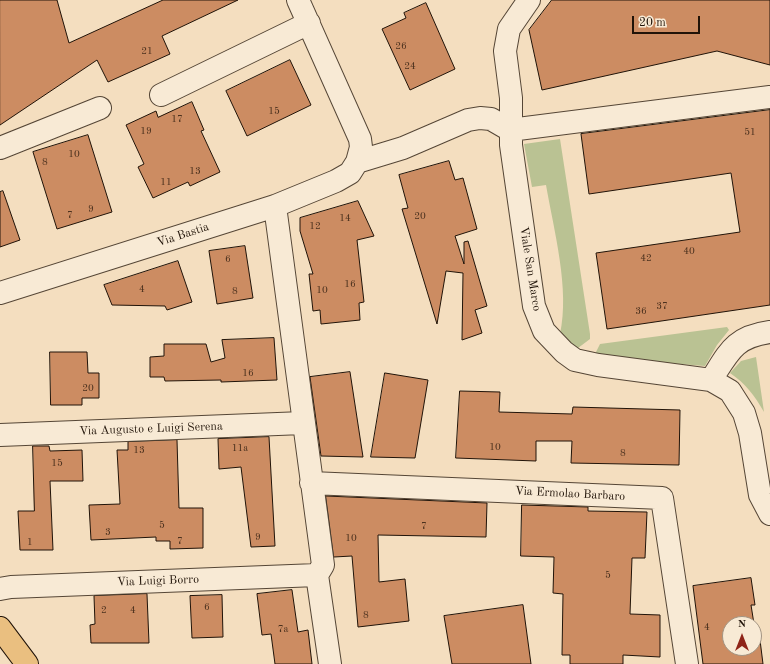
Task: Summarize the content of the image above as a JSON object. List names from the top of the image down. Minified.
{"streets":{"street":["Via Bastia","Viale San Marco","Via Augusto e Luigi Serena","Via Ermolao Barbaro","Via Luigi Borro"]},"house_numbers":["26","21","24","15","17","19","51","10","8","13","11","9","7","20","14","12","40","42","6","16","4","10","8","37","36","16","20","10","11a","13","8","15","5","7","3","9","10","7","1","5","6","2","4","8","4","7a"],"scale_bar":"20 m","north":"top"}
